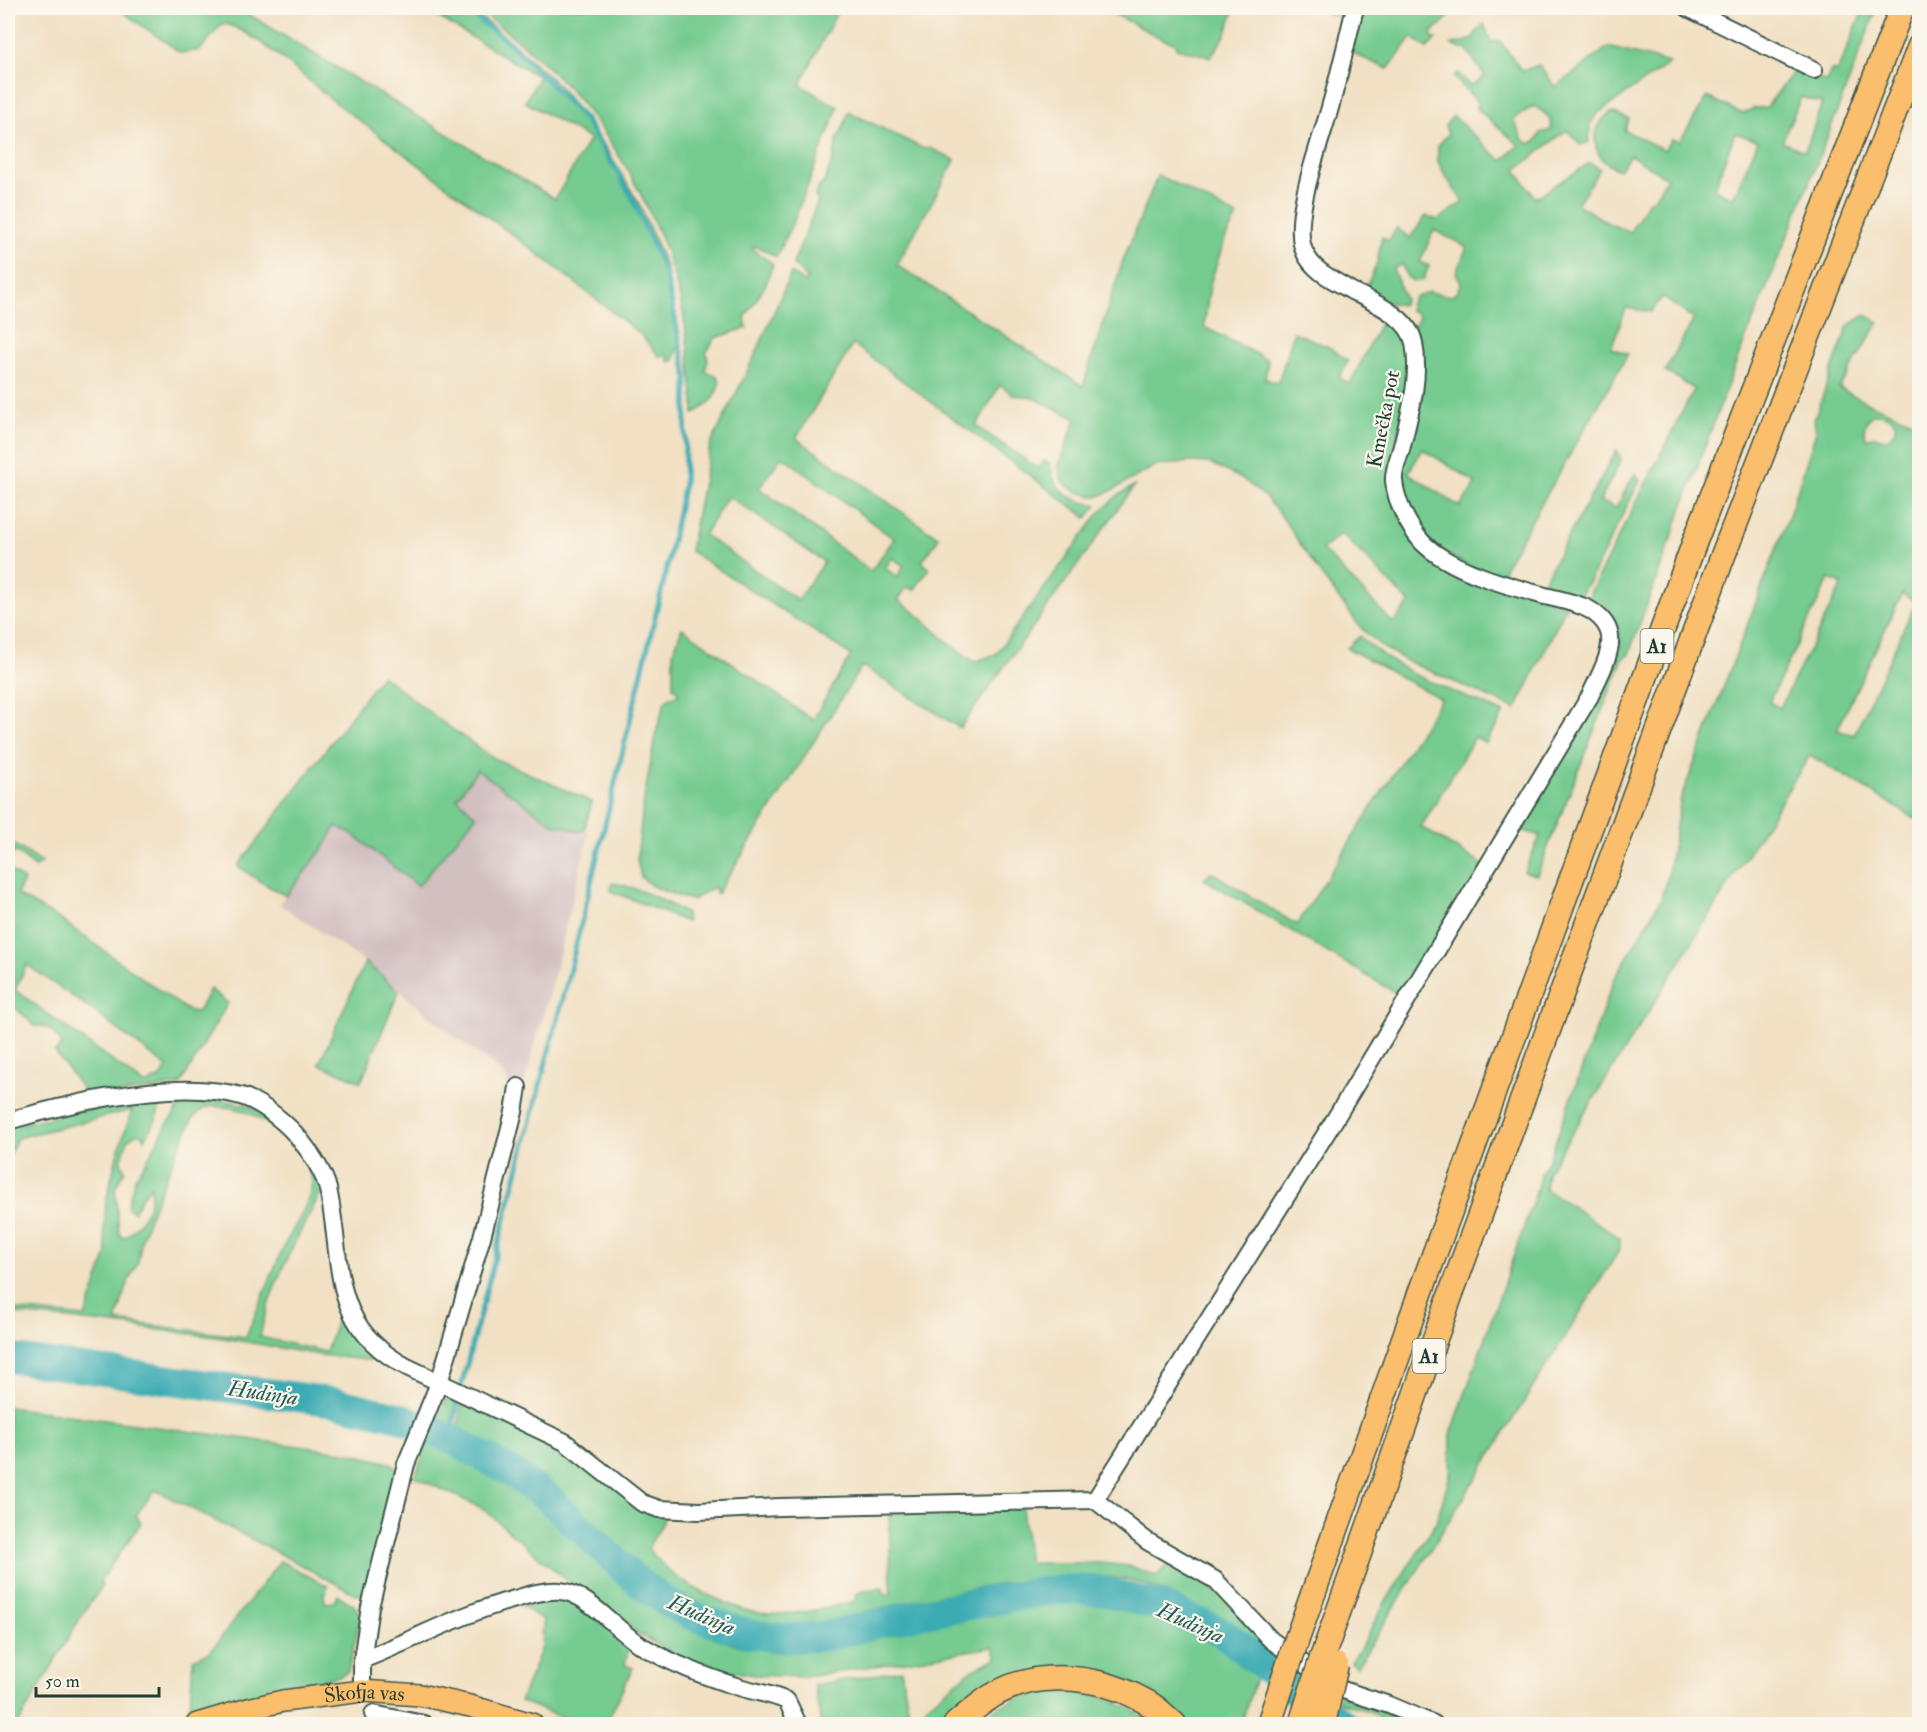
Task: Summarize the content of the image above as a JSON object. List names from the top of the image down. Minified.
{"streets":{"highway":["A1"],"main road":["Škofja vas"],"street":["Kmečka pot"]},"water":["Hudinja"],"scale_bar":"50 m"}
